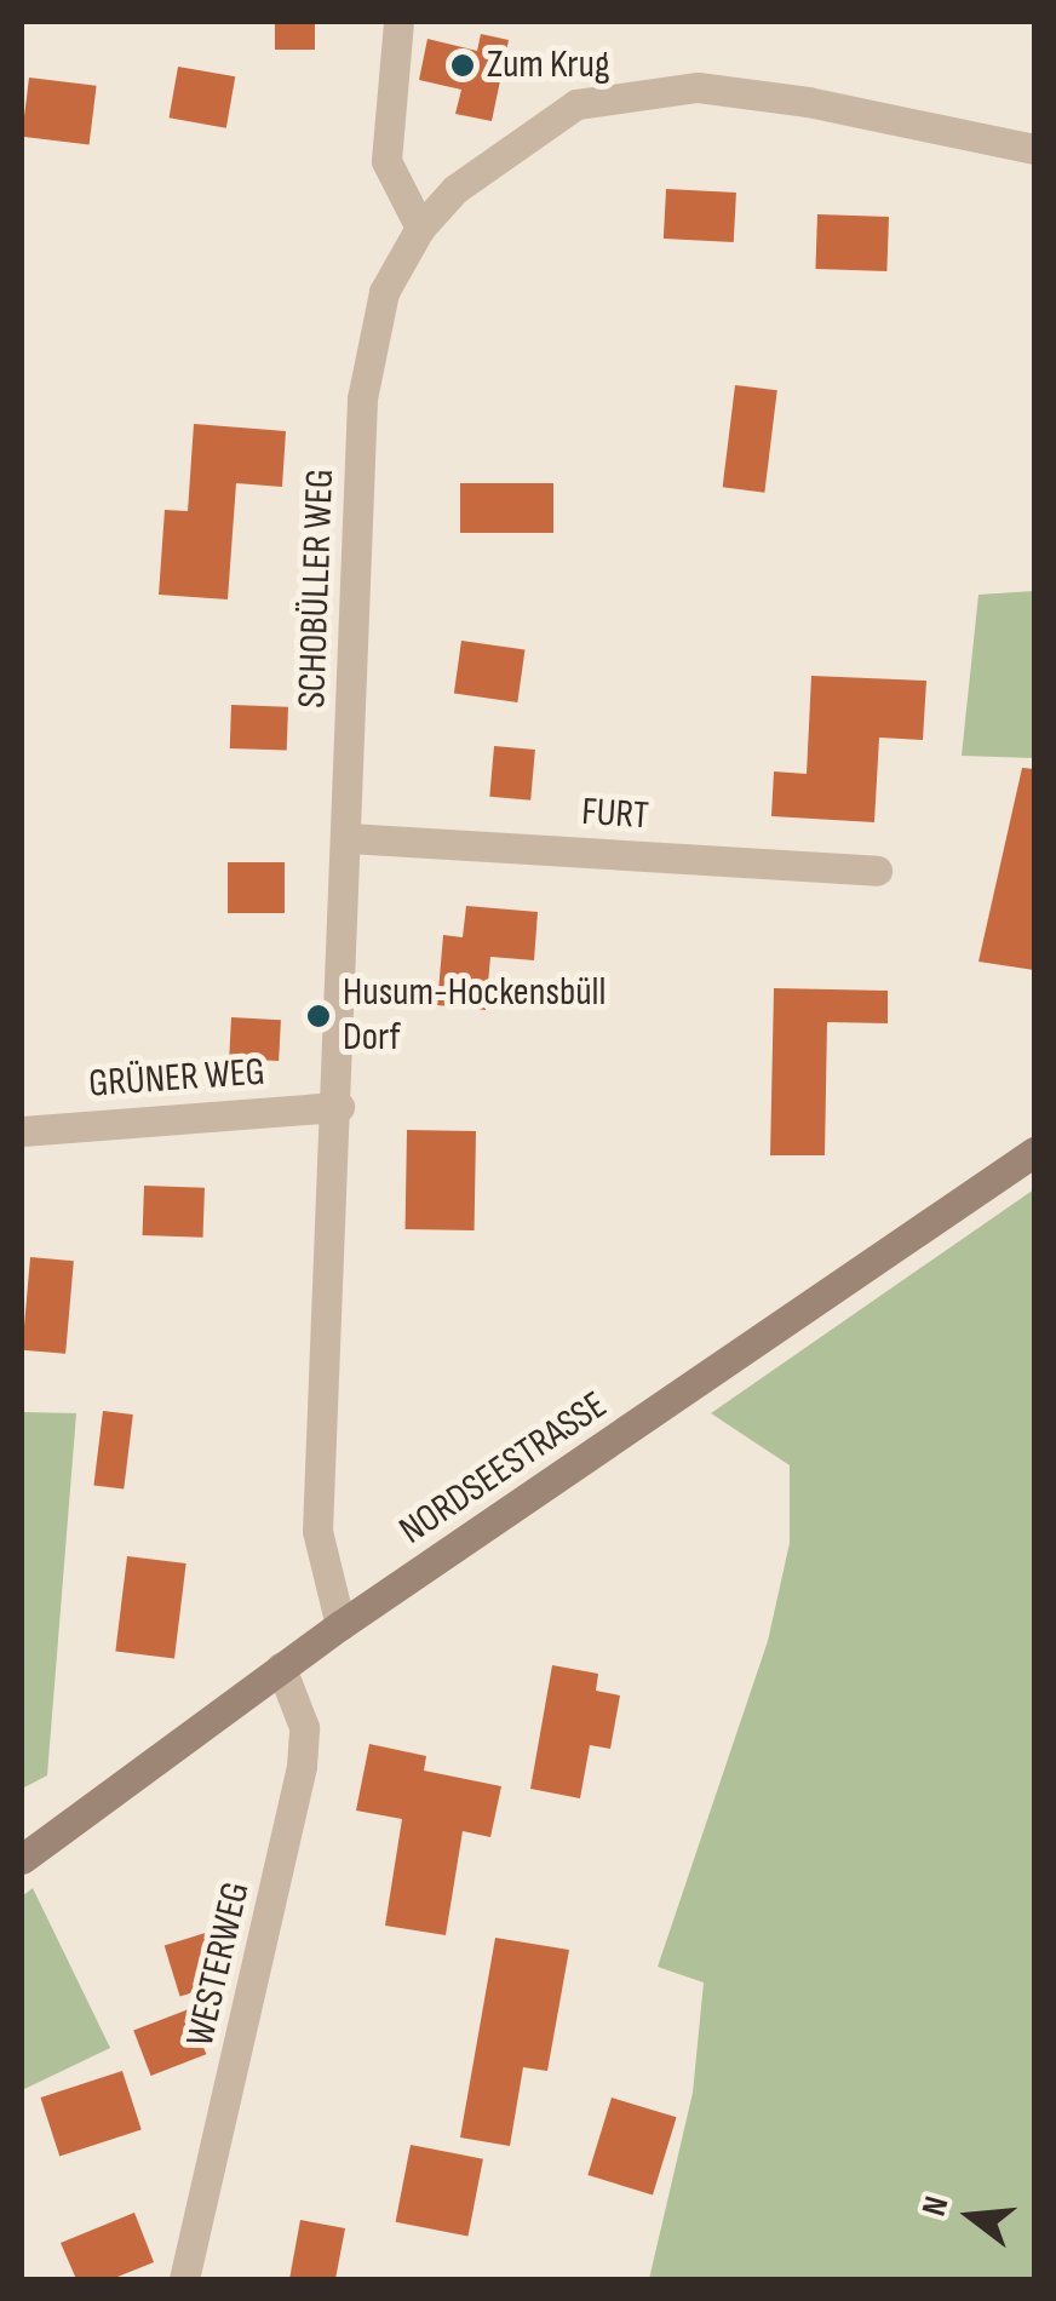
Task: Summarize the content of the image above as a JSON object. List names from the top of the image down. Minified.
{"streets":{"main road":["NORDSEESTRASSE"],"street":["SCHOBÜLLER WEG","FURT","GRÜNER WEG","WESTERWEG"]},"crossings":[["SCHOBÜLLER WEG","FURT"],["SCHOBÜLLER WEG","GRÜNER WEG"],["SCHOBÜLLER WEG","NORDSEESTRASSE"],["NORDSEESTRASSE","WESTERWEG"]],"places":["Zum Krug","Husum-Hockensbüll Dorf"],"north":"left"}
